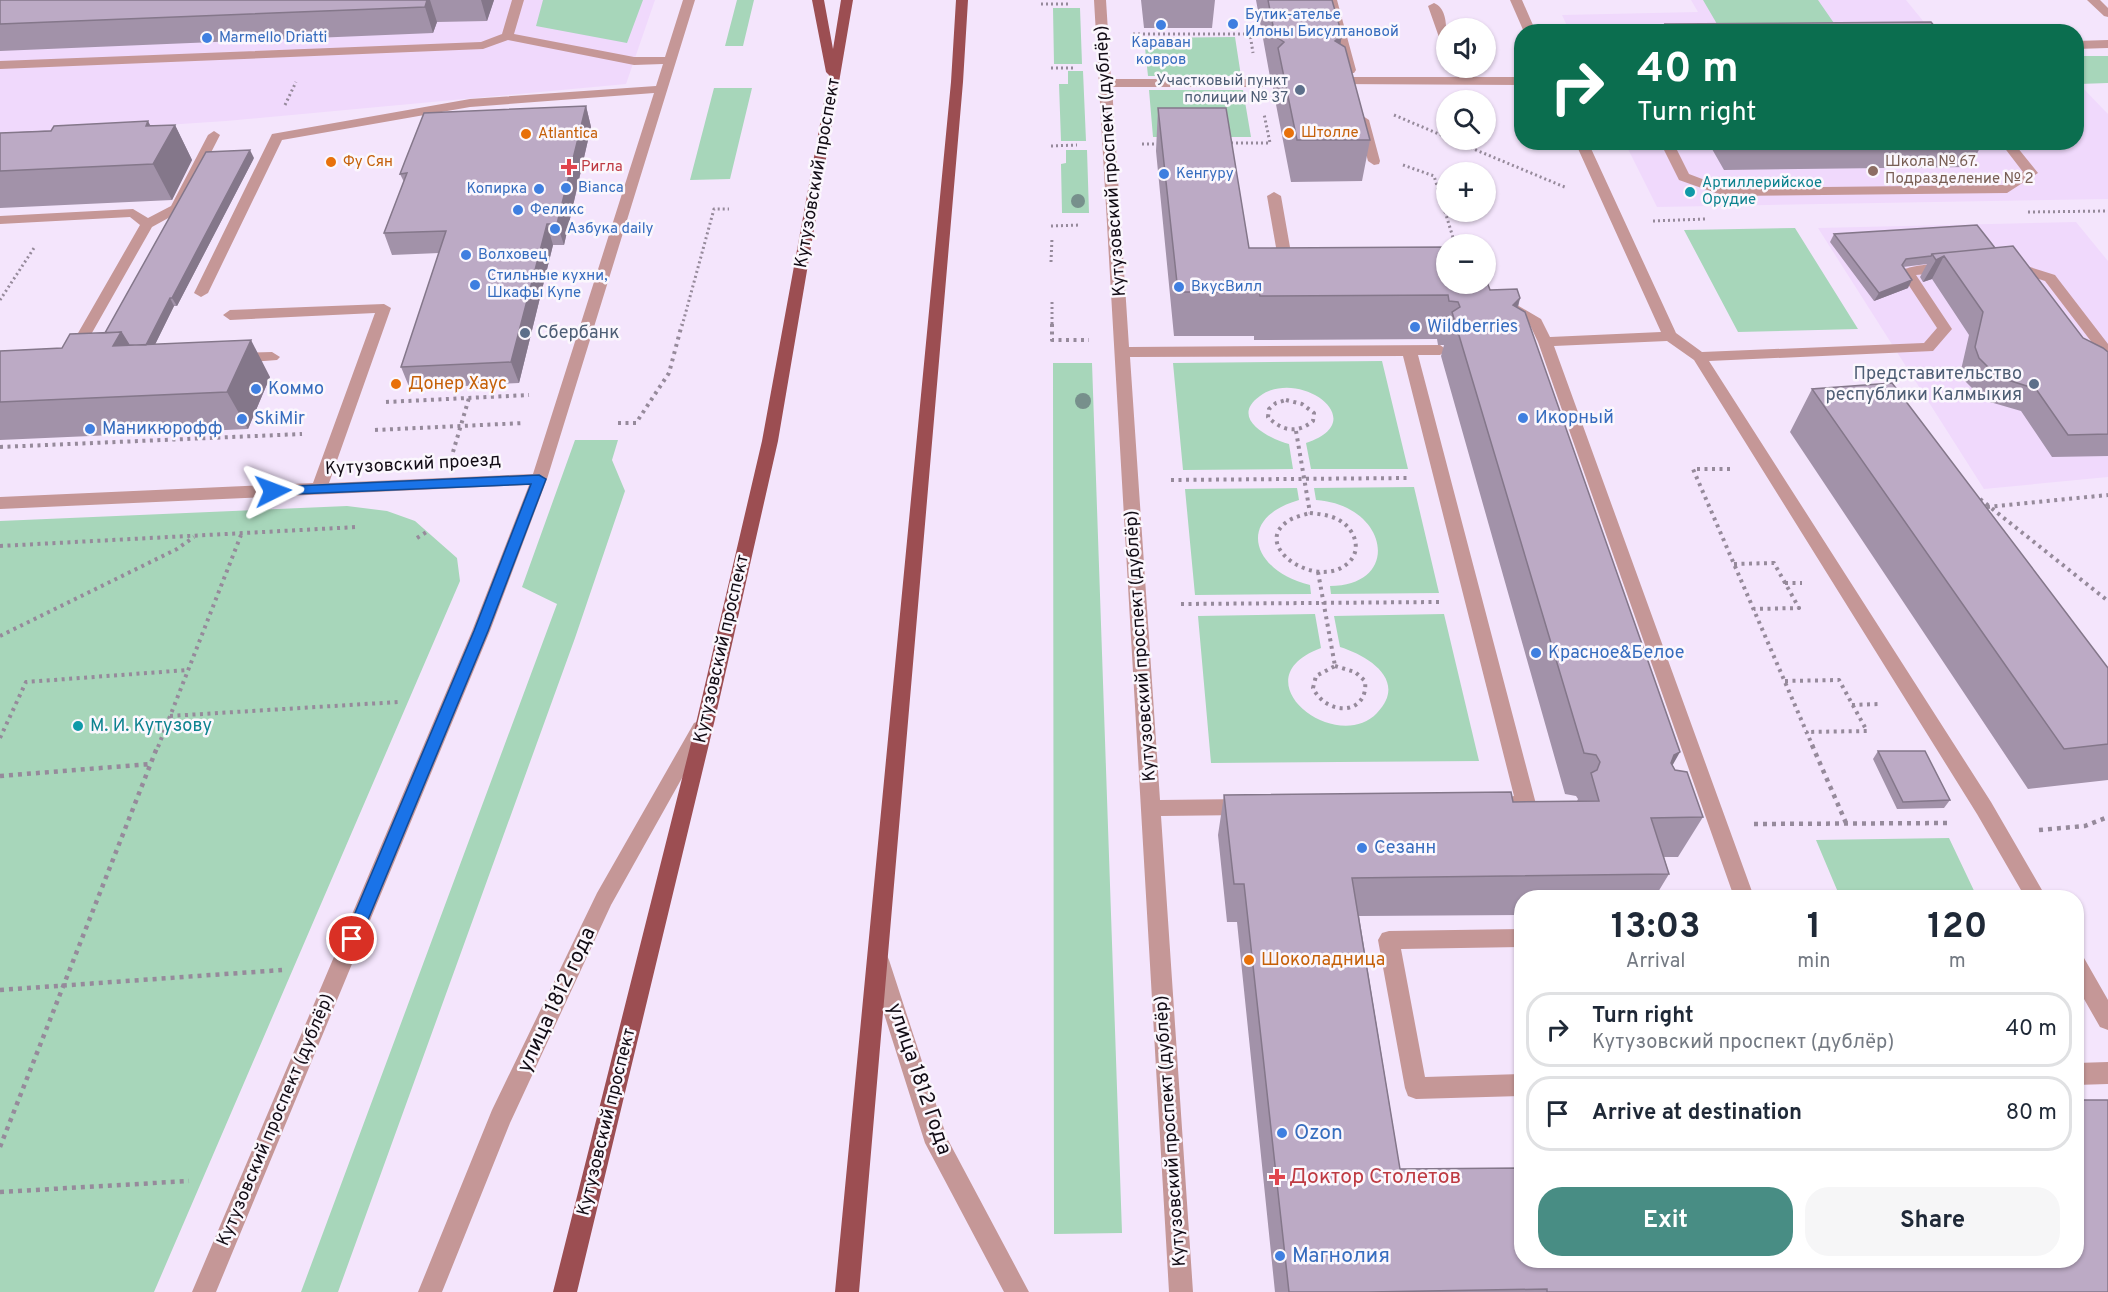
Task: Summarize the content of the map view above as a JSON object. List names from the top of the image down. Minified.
{"streets":{"main road":["Кутузовский проспект"],"street":["Кутузовский проспект (дублёр)","Кутузовский проезд","улица 1812 года","улица 1812 Года"]},"crossings":[["Кутузовский проспект (дублёр)","Кутузовский проезд"],["Кутузовский проспект","улица 1812 года"]],"places":{"other":["Бутик-ателье Илоны Бисултановой","Караван ковров","Marmello Driatti","Участковый пункт полиции № 37","Штолле","Atlantica","Фу Сян","Школа № 67. Подразделение № 2","Кенгуру","Bianca","Копирка","Артиллерийское Орудие","Феликс","Азбука daily","Волховец","Стильные кухни, Шкафы Купе","ВкусВилл","Wildberries","Сбербанк","Донер Хаус","Представительство республики Калмыкия","Коммо","Икорный","SkiMir","Маникюрофф","Красное&Белое","М. И. Кутузову","Сезанн","Шоколадница","Ozon","Магнолия"],"health":["Ригла","Доктор Столетов"]},"page":{"map_buttons":["+","−"],"turn":["40 m","Turn right"],"eta":["13:03","Arrival","1","min","120","m"],"list":[{"name":"Turn right","note":"Кутузовский проспект (дублёр)","value":"40 m"},{"name":"Arrive at destination","value":"80 m"}],"buttons":["Exit","Share"]}}
